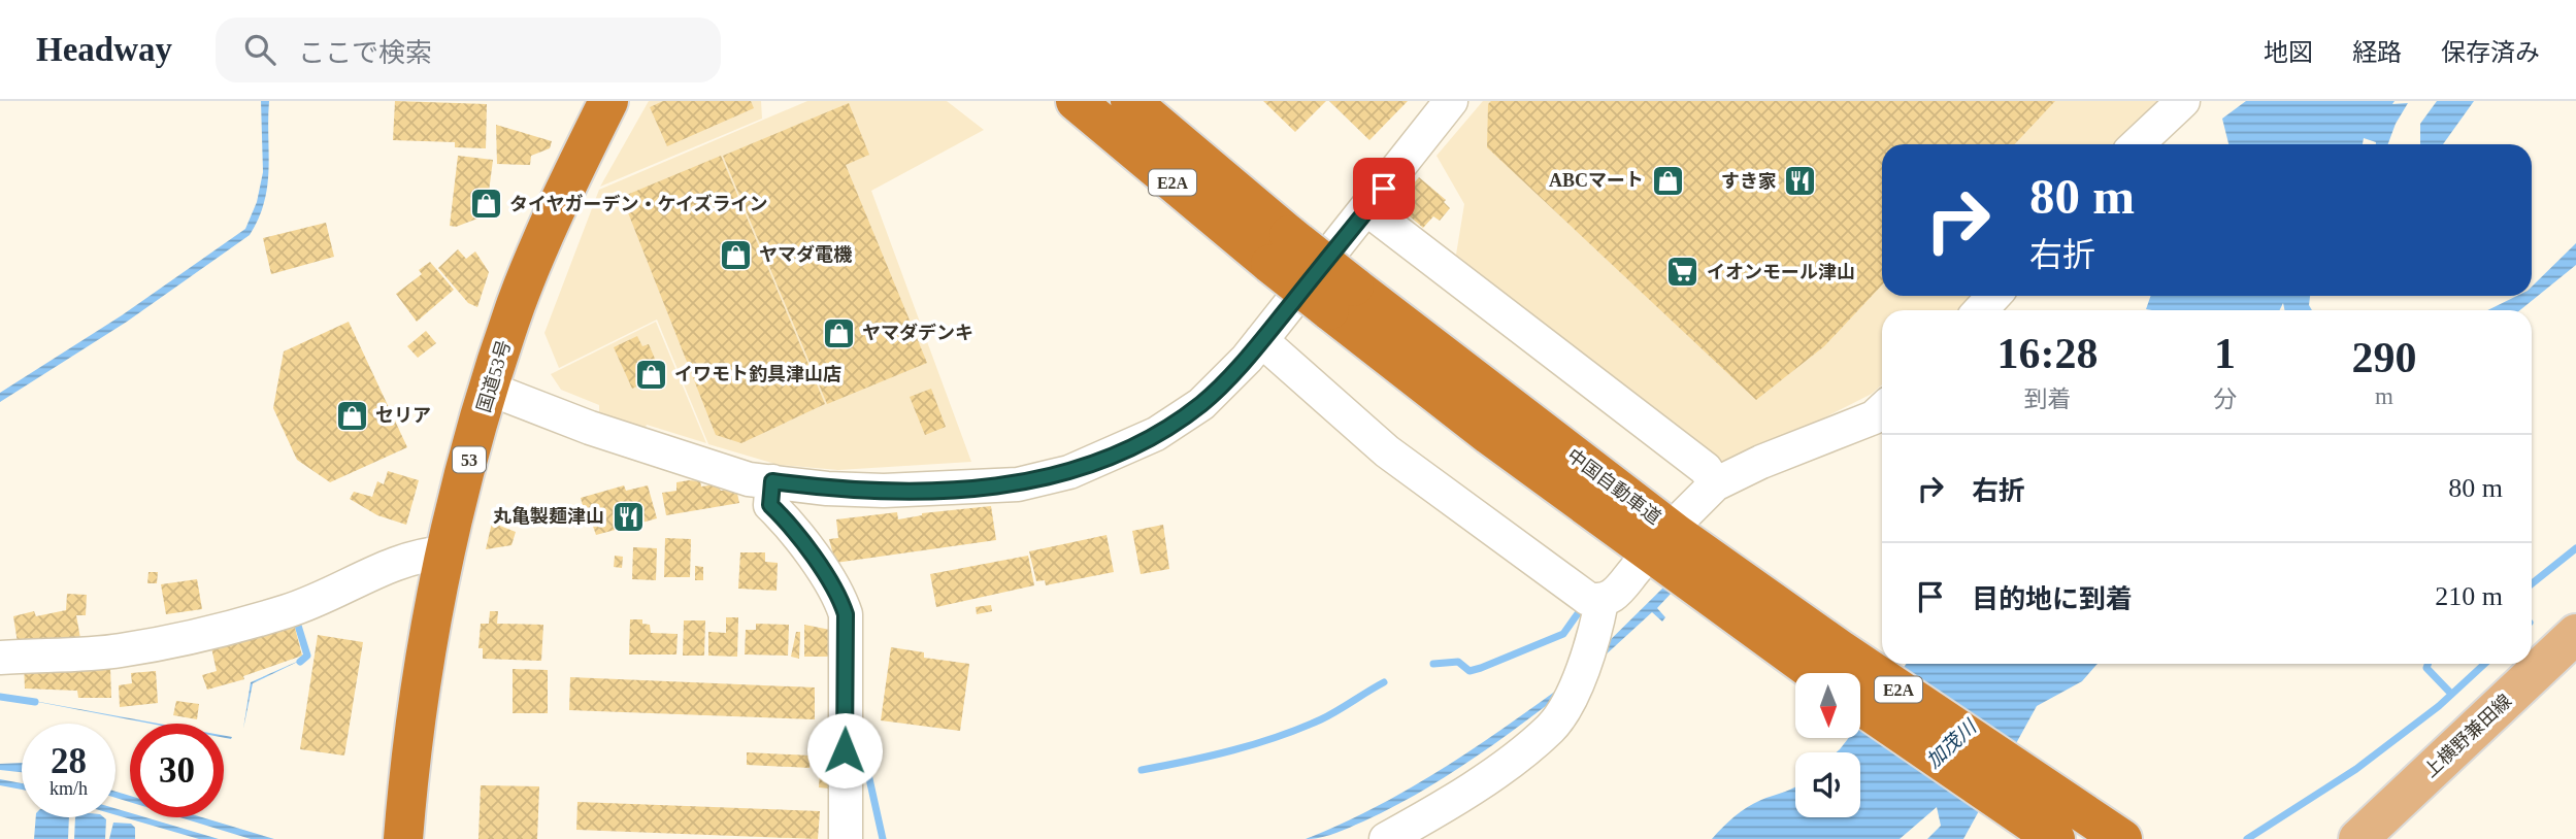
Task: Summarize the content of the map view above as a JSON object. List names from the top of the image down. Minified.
{"streets":{"highway":["E2A","国道53号","53","中国自動車道"],"main road":["上横野兼田線"]},"water":["加茂川"],"places":{"shop":["ABCマート","タイヤガーデン・ケイズライン","ヤマダ電機","ヤマダデンキ","イワモト釣具津山店","セリア"],"restaurant":["すき家","丸亀製麺津山"],"supermarket":["イオンモール津山"]},"north":"bottom","page":{"header":"Headway","search":"ここで検索","nav":["地図","経路","保存済み"],"turn":["80 m","右折"],"eta":["16:28","到着","1","分","290","m"],"list":[{"name":"右折","value":"80 m"},{"name":"目的地に到着","value":"210 m"}],"speed":"28 km/h","limit":"30"}}
